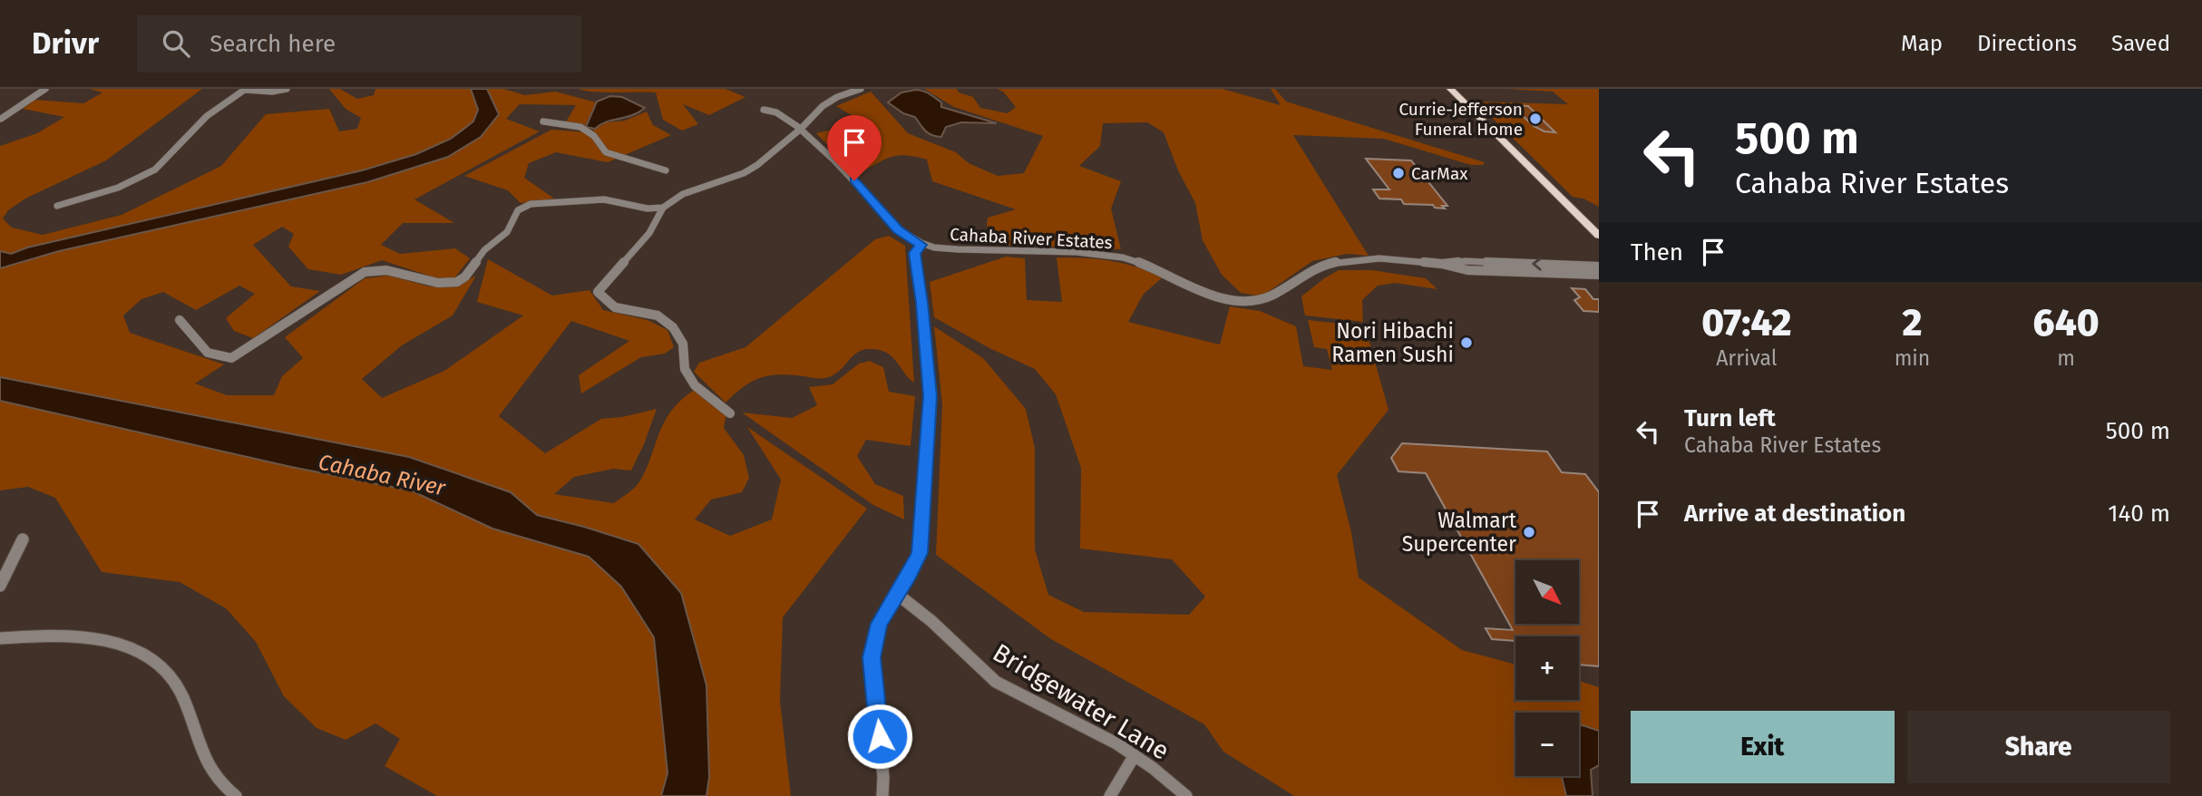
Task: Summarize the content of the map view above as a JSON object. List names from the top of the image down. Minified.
{"streets":{"street":["Cahaba River Estates","Bridgewater Lane"]},"water":["Cahaba River"],"places":["Currie-Jefferson Funeral Home","CarMax","Nori Hibachi Ramen Sushi","Walmart Supercenter"],"north":"bottom right","page":{"header":"Drivr","search":"Search here","nav":["Map","Directions","Saved"],"turn":["500 m","Cahaba River Estates"],"then":"Then","eta":["07:42","Arrival","2","min","640","m"],"list":[{"name":"Turn left","note":"Cahaba River Estates","value":"500 m"},{"name":"Arrive at destination","value":"140 m"}],"map_buttons":["+","−"],"buttons":["Exit","Share"]}}
